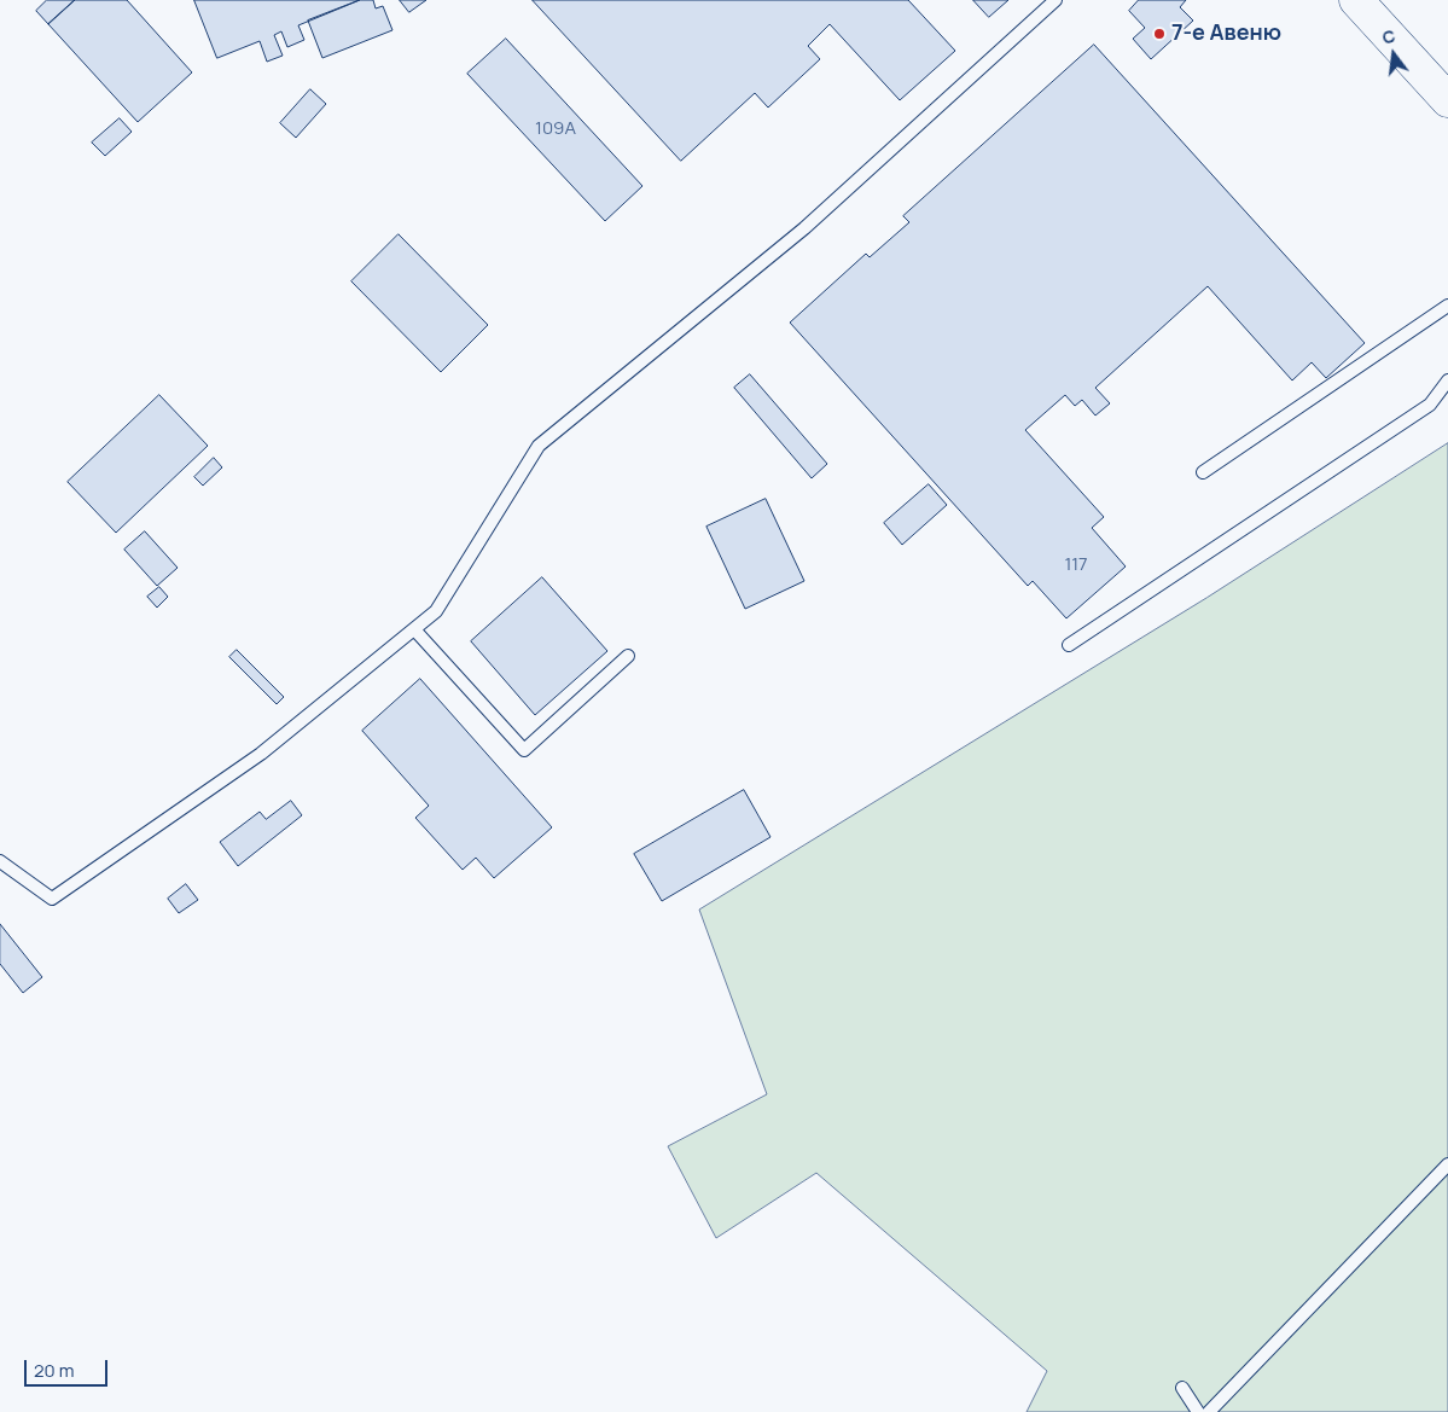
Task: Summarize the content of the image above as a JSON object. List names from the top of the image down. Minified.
{"places":["7-е Авеню"],"house_numbers":["109А","117"],"scale_bar":"20 m","north":"top"}
